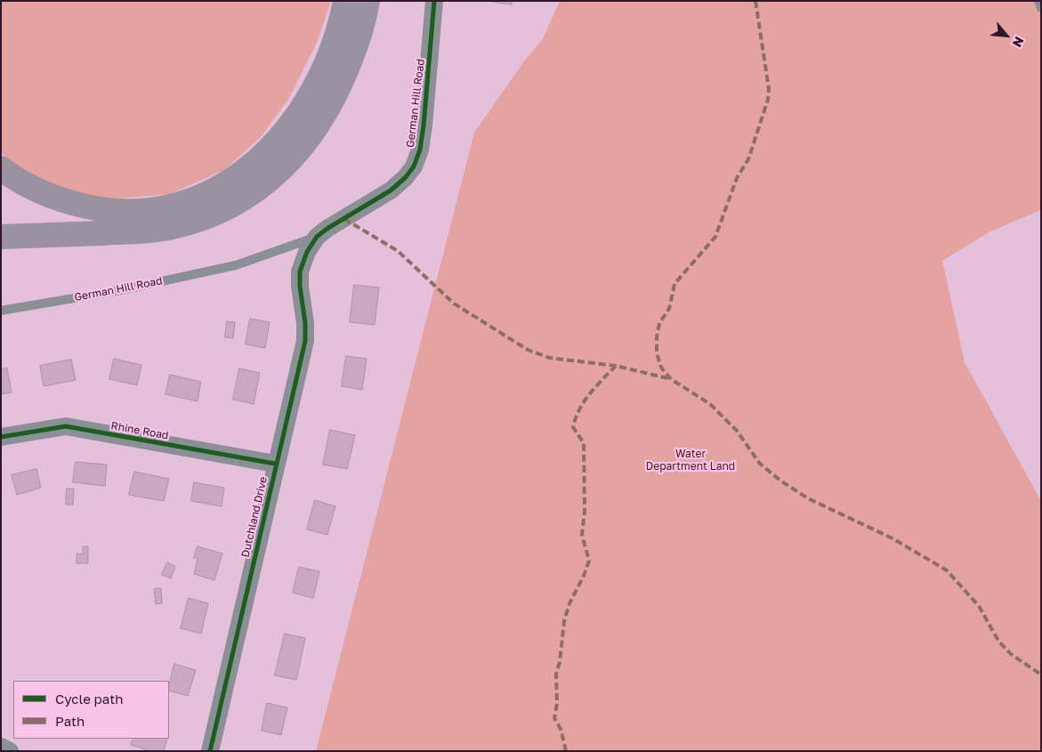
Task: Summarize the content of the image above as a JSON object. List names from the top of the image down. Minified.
{"streets":{"street":["German Hill Road","Rhine Road","Dutchland Drive"]},"crossings":[["German Hill Road","Dutchland Drive"],["Rhine Road","Dutchland Drive"]],"parks":["Water Department Land"],"legend":["Cycle path","Path"],"north":"bottom right"}
